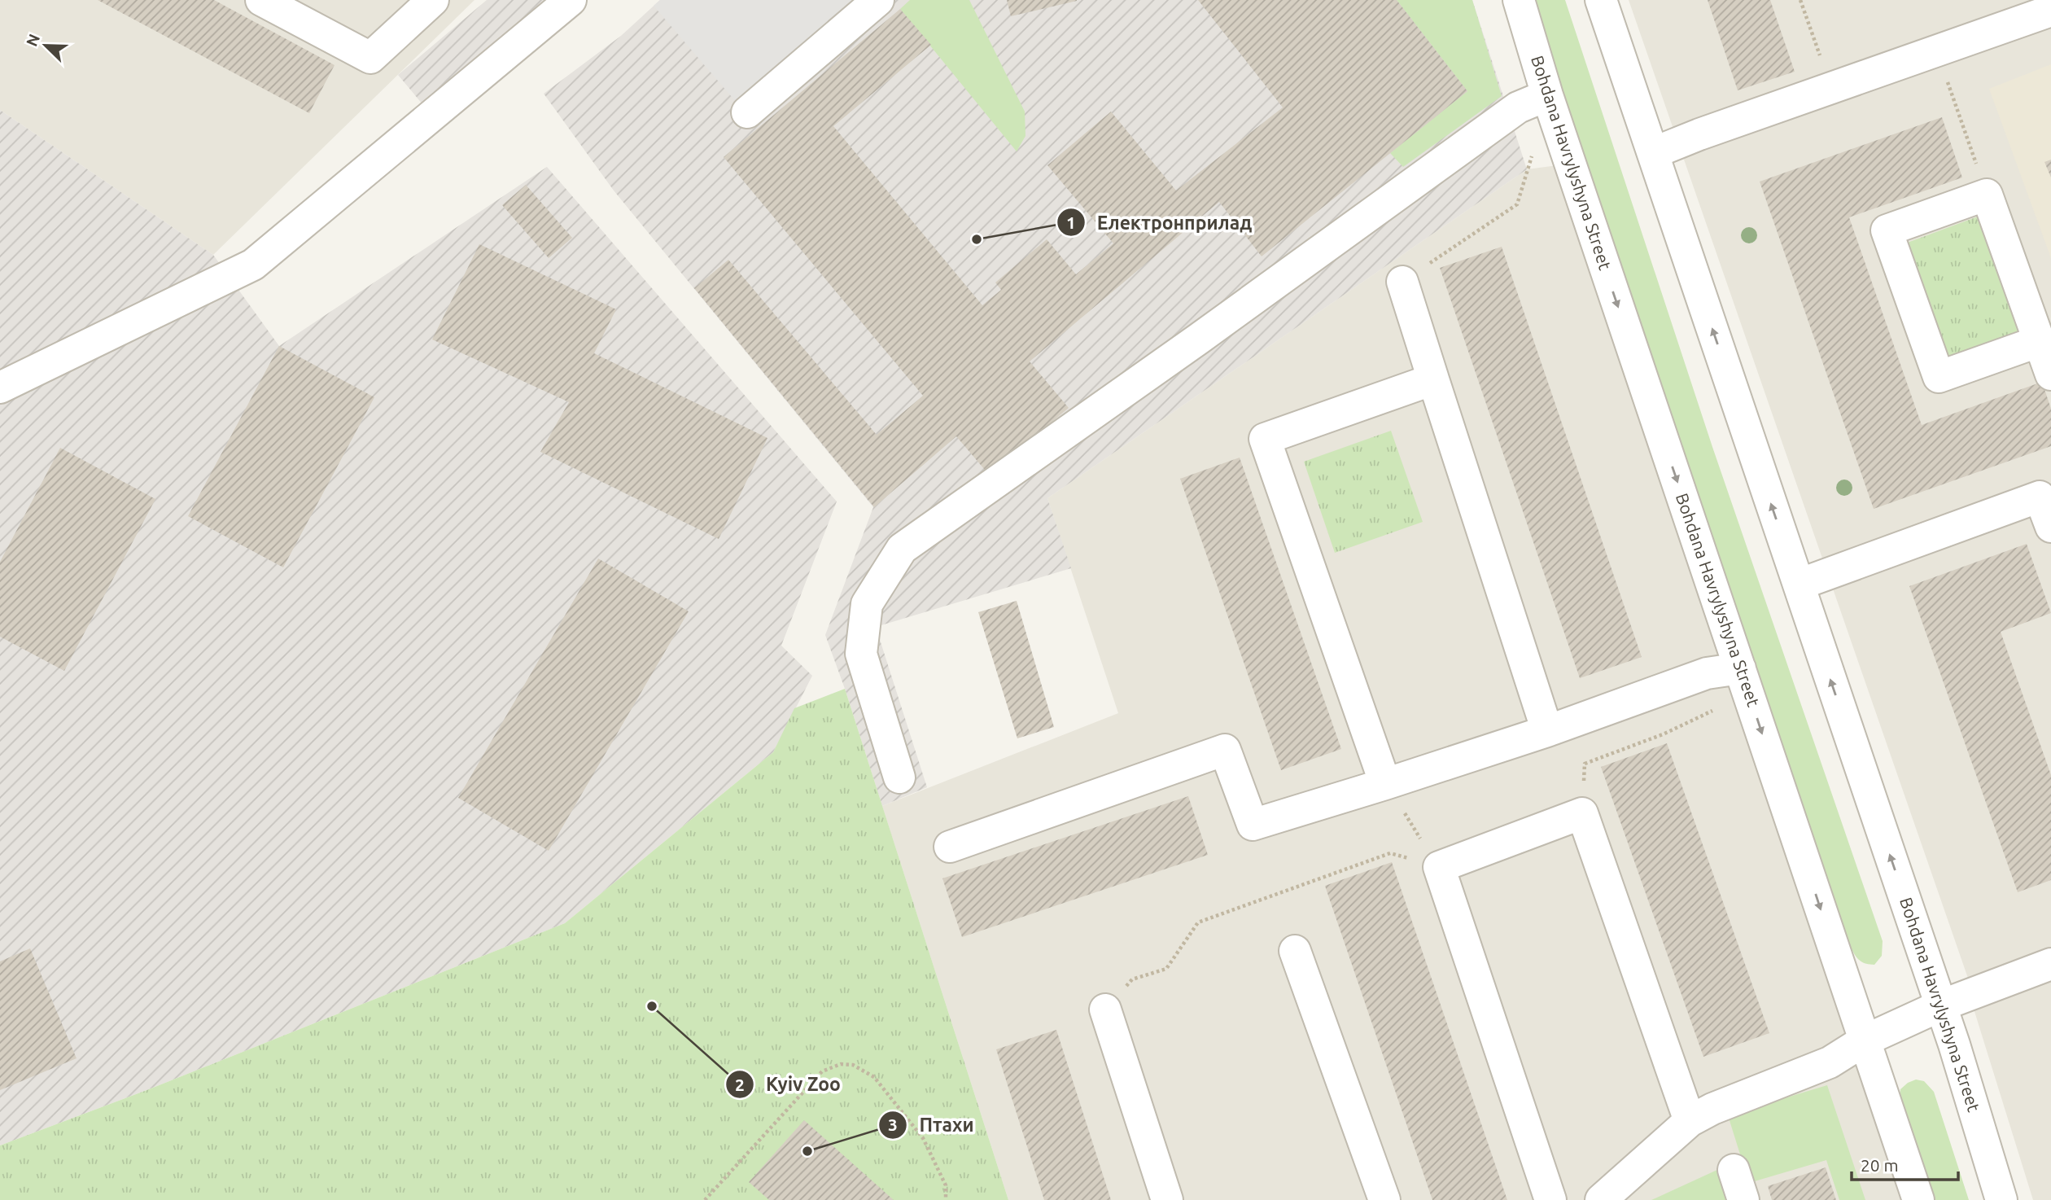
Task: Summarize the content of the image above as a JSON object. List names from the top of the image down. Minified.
{"streets":{"street":["Bohdana Havrylyshyna Street"]},"places":["Електронприлад","Kyiv Zoo","Птахи"],"scale_bar":"20 m","north":"top left"}
